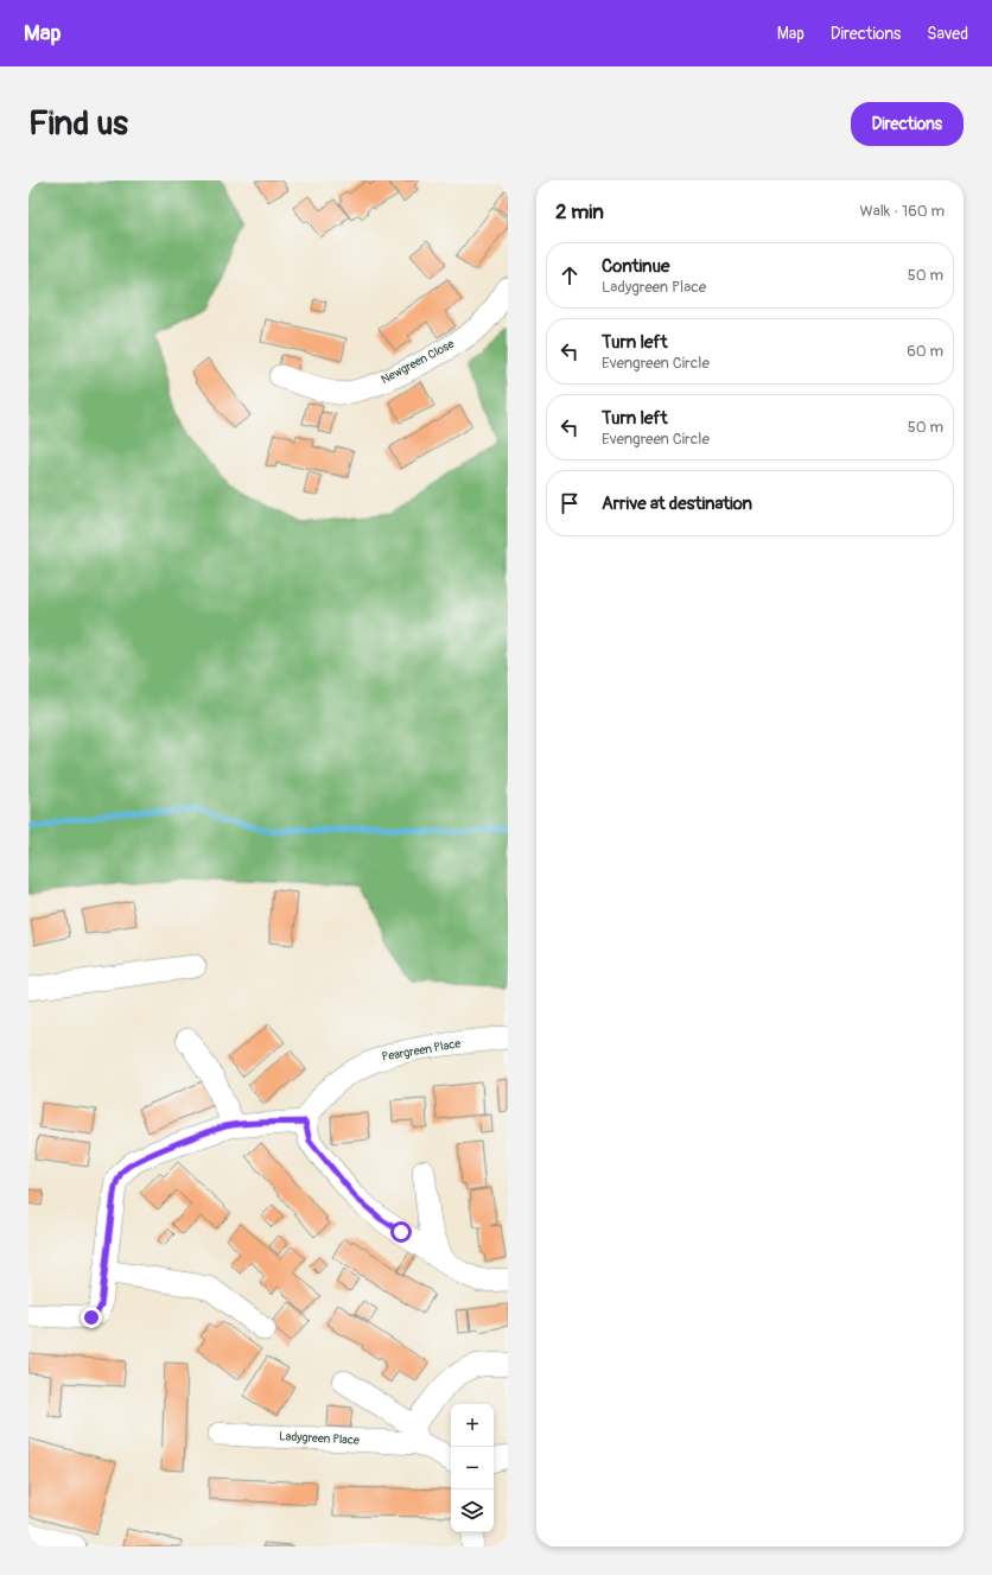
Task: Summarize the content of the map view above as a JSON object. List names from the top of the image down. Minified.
{"streets":{"street":["Newgreen Close","Peargreen Place","Ladygreen Place"]},"page":{"header":"Map","nav":["Map","Directions","Saved"],"buttons":"Directions","title":"Find us","heading":["2 min","Walk · 160 m"],"list":[["Continue","Ladygreen Place","50 m"],["Turn left","Evengreen Circle","60 m"],["Turn left","Evengreen Circle","50 m"],"Arrive at destination"],"map_buttons":["+","−"]}}
